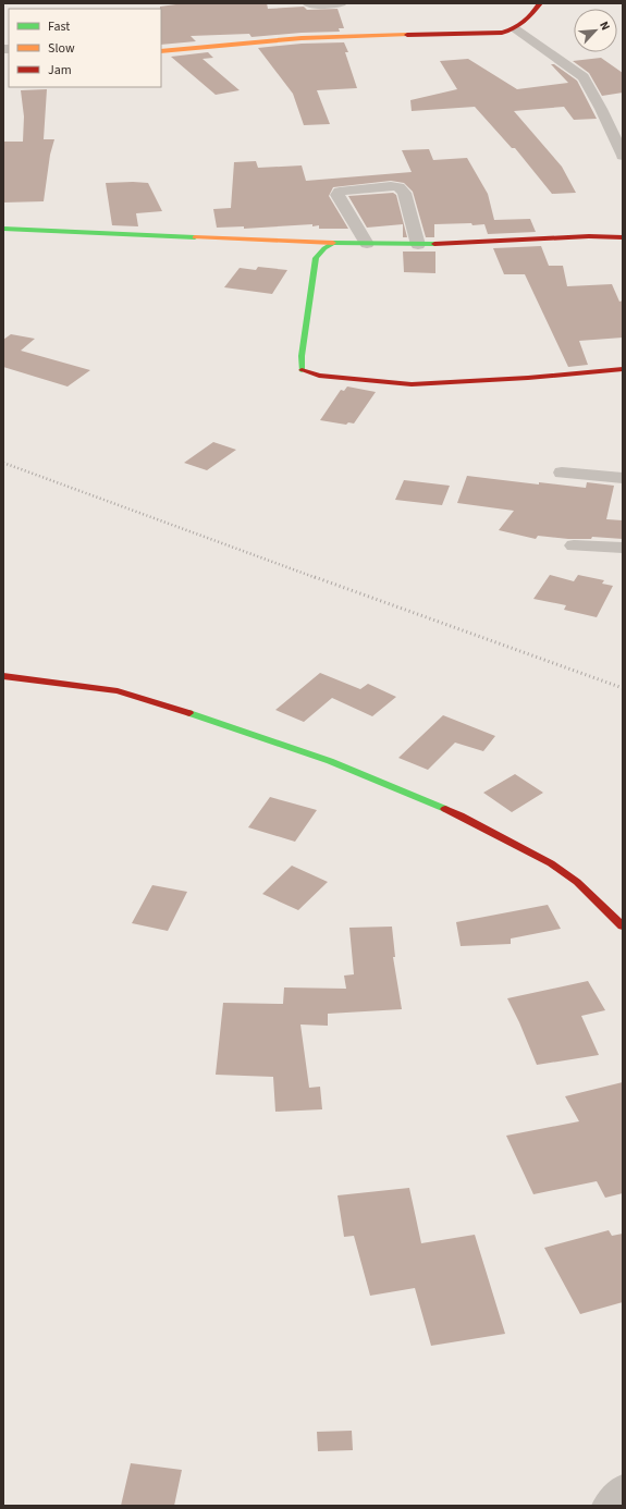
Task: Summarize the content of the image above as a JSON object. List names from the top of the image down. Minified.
{"legend":["Fast","Slow","Jam"],"north":"top right"}
